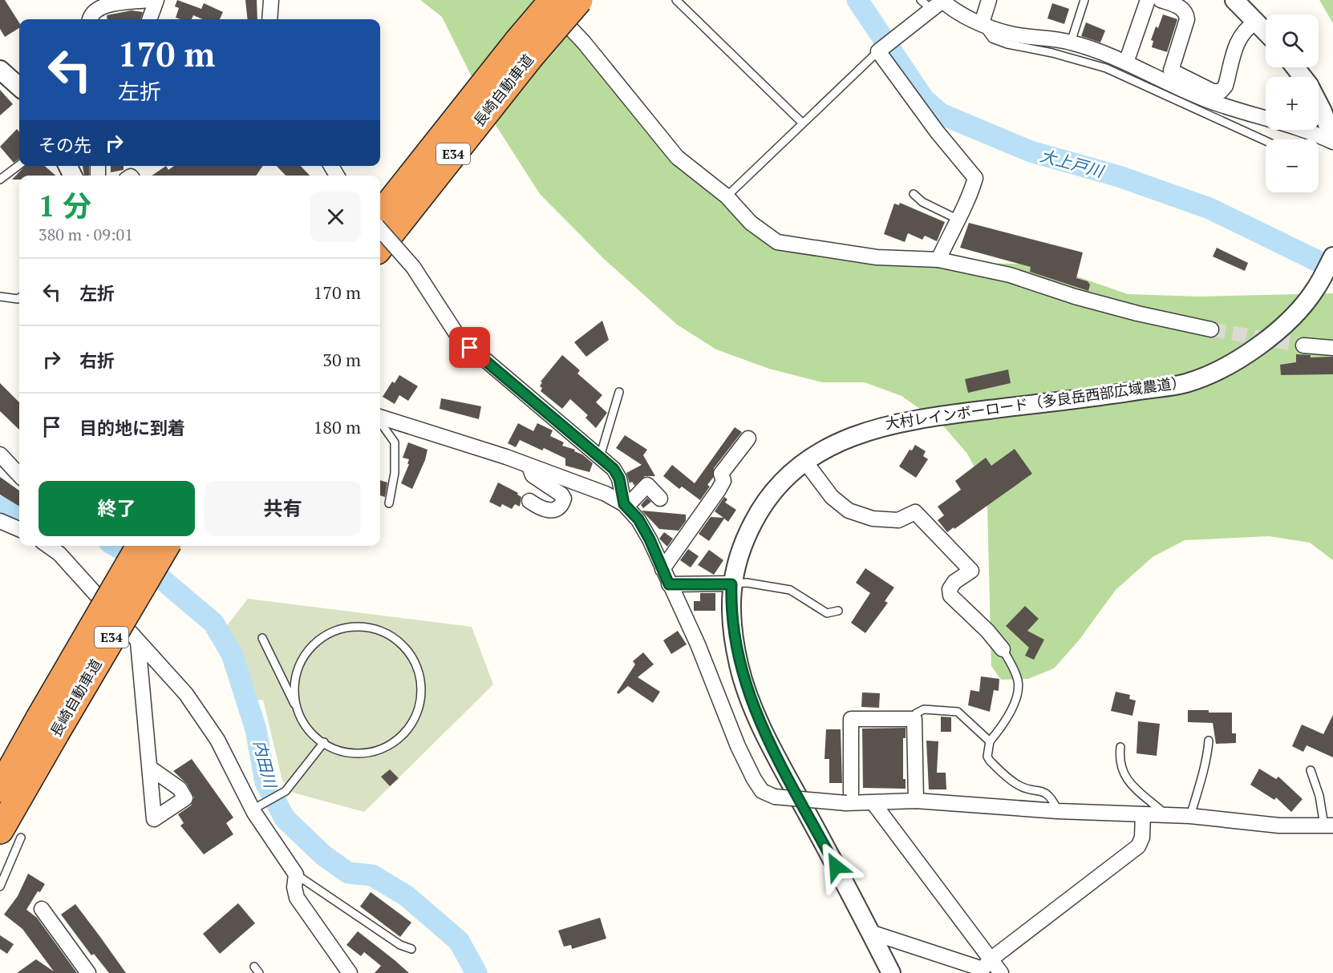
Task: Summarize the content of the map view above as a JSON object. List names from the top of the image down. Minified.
{"streets":{"highway":["長崎自動車道","E34"],"street":["大村レインボーロード（多良岳西部広域農道）"]},"water":["大上戸川","内田川"],"page":{"map_buttons":["+","−"],"turn":["170 m","左折"],"then":"その先","heading":["1 分","380 m · 09:01"],"list":[{"name":"左折","value":"170 m"},{"name":"右折","value":"30 m"},{"name":"目的地に到着","value":"180 m"}],"buttons":["終了","共有"]}}
